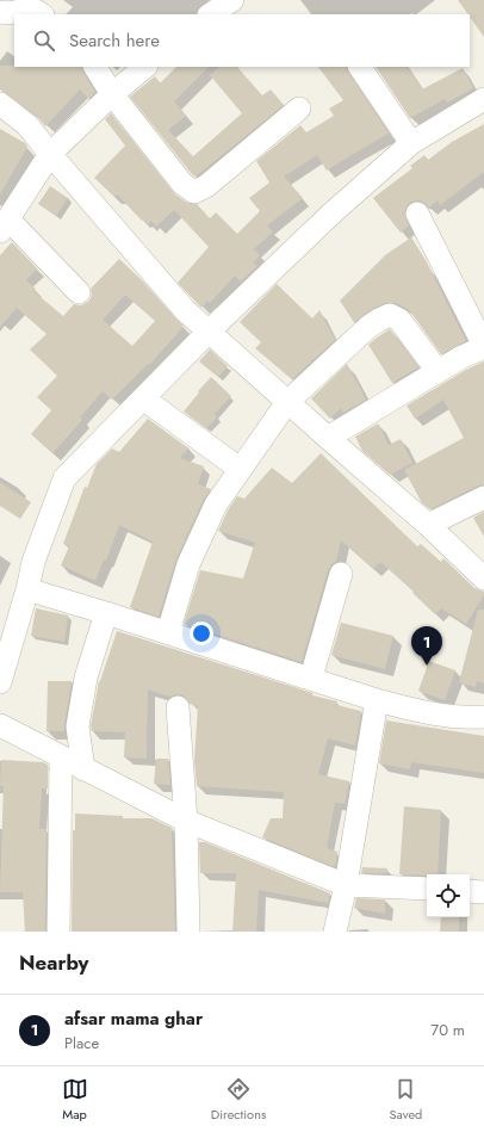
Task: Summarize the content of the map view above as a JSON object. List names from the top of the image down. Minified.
{"page":{"search":"Search here","pins":"1","heading":"Nearby","list":[{"mark":"1","name":"afsar mama ghar","note":"Place","value":"70 m"}],"nav":["Map","Directions","Saved"]}}
